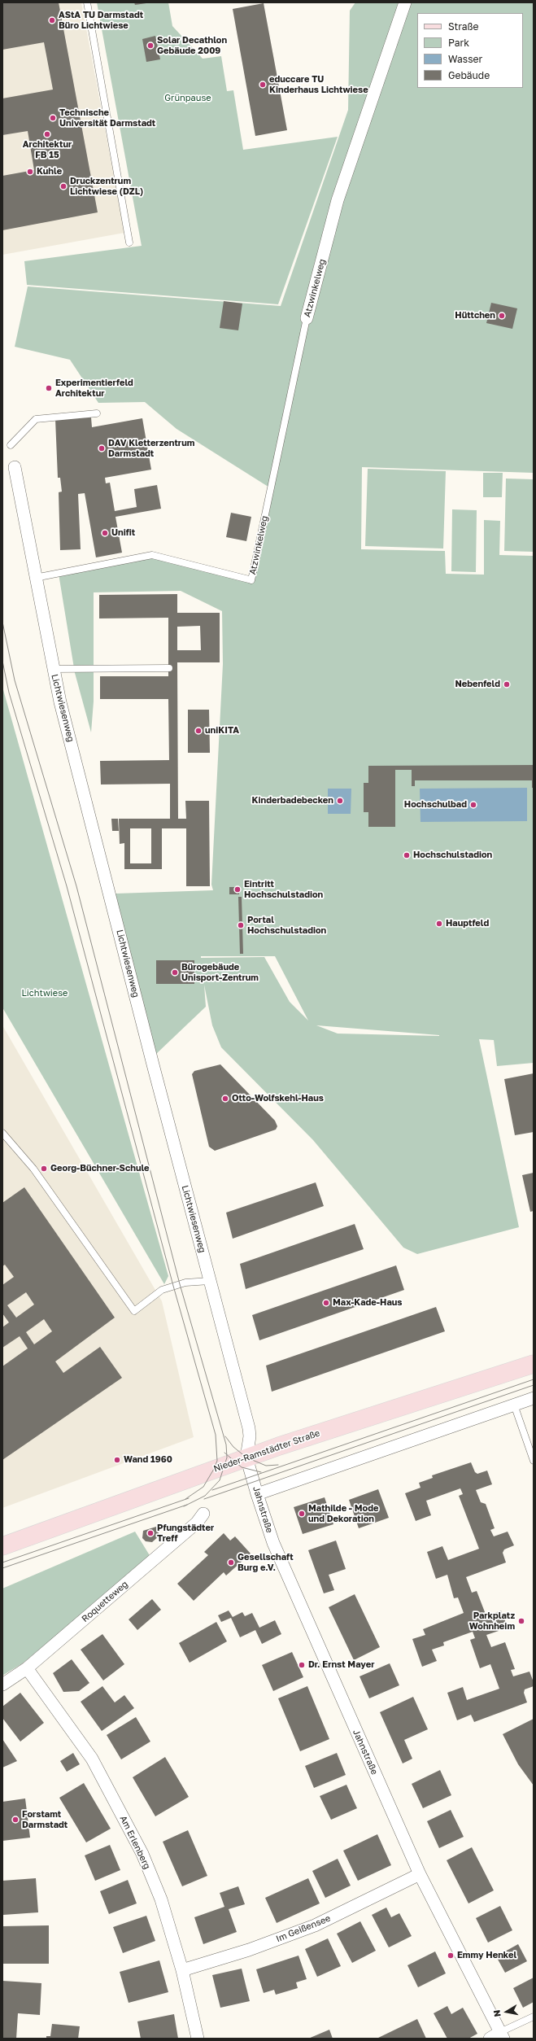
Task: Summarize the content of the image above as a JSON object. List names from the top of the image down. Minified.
{"streets":{"main road":["Nieder-Ramstädter Straße"],"street":["Atzwinkelweg","Lichtwiesenweg","Jahnstraße","Roquetteweg","Am Erlenberg","Im Geißensee"]},"crossings":[["Atzwinkelweg","Lichtwiesenweg"],["Lichtwiesenweg","Nieder-Ramstädter Straße"],["Lichtwiesenweg","Jahnstraße"],["Nieder-Ramstädter Straße","Jahnstraße"],["Jahnstraße","Im Geißensee"],["Roquetteweg","Am Erlenberg"],["Am Erlenberg","Im Geißensee"]],"parks":["Grünpause","Lichtwiese"],"places":["AStA TU Darmstadt Büro Lichtwiese","Solar Decathlon Gebäude 2009","educcare TU Kinderhaus Lichtwiese","Technische Universität Darmstadt","Architektur FB 15","Kuhle","Druckzentrum Lichtwiese (DZL)","Hüttchen","Experimentierfeld Architektur","DAV Kletterzentrum Darmstadt","Unifit","Nebenfeld","uniKITA","Kinderbadebecken","Hochschulbad","Hochschulstadion","Eintritt Hochschulstadion","Hauptfeld","Portal Hochschulstadion","Bürogebäude Unisport-Zentrum","Otto-Wolfskehl-Haus","Georg-Büchner-Schule","Max-Kade-Haus","Wand 1960","Mathilde - Mode und Dekoration","Pfungstädter Treff","Gesellschaft Burg e.V.","Parkplatz Wohnheim","Dr. Ernst Mayer","Forstamt Darmstadt","Emmy Henkel"],"legend":["Straße","Park","Wasser","Gebäude"],"north":"left"}
